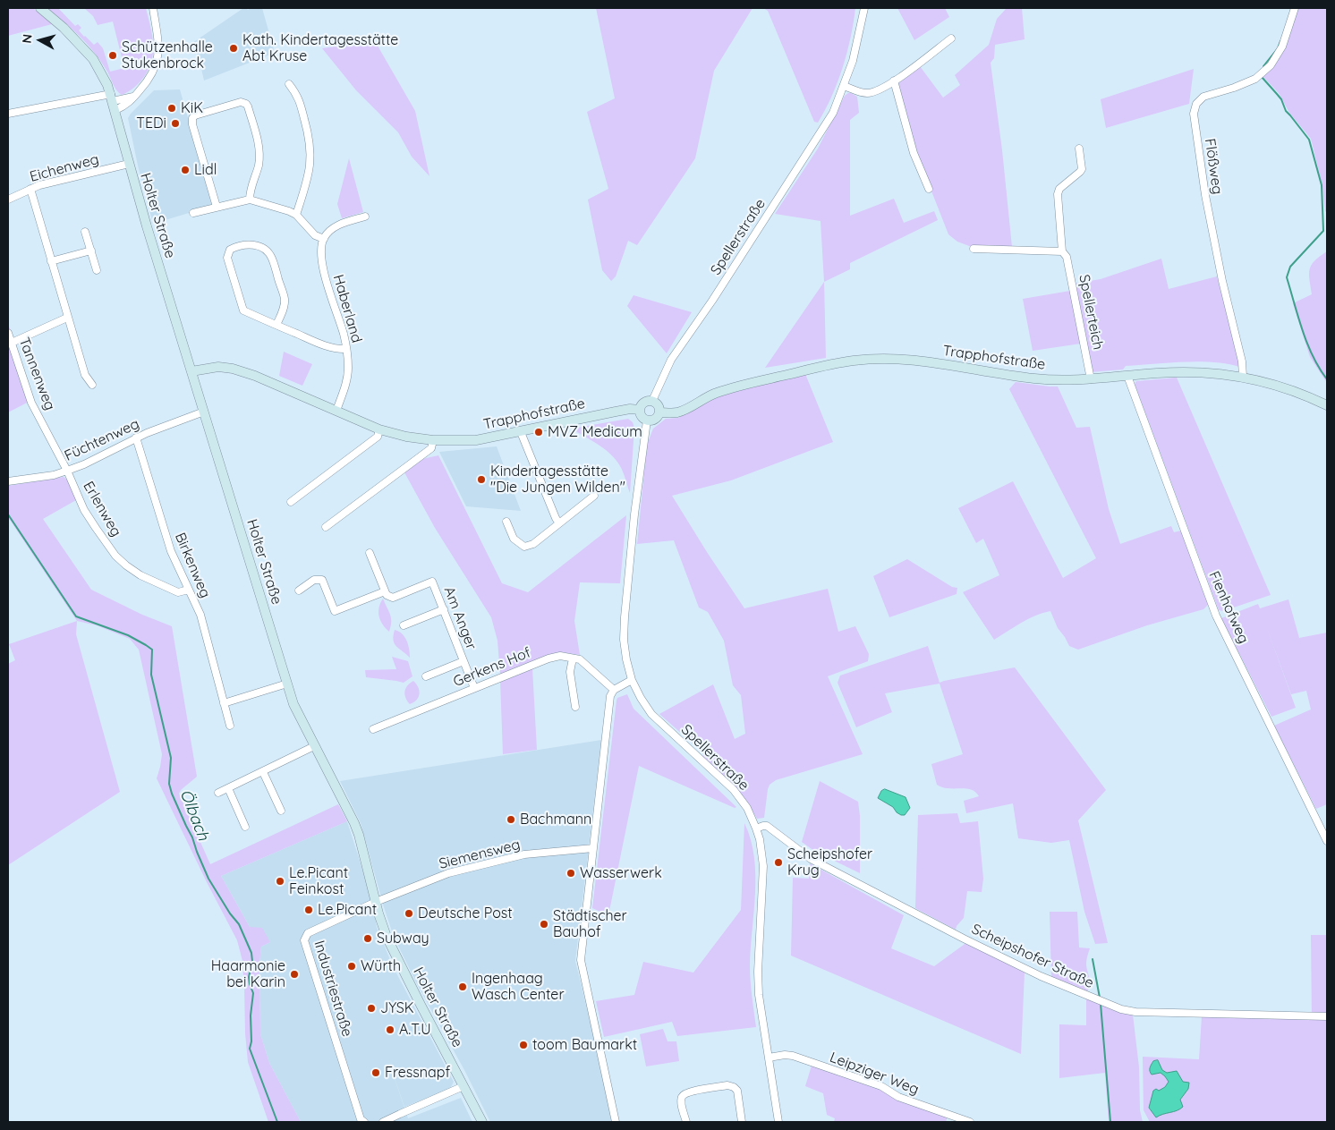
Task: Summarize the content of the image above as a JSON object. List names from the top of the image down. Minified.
{"streets":{"street":["Flößweg","Eichenweg","Holter Straße","Spellerstraße","Haberland","Spellerteich","Trapphofstraße","Tannenweg","Füchtenweg","Erlenweg","Birkenweg","Fienhofweg","Am Anger","Gerkens Hof","Siemensweg","Scheipshofer Straße","Industriestraße","Leipziger Weg"]},"crossings":[["Flößweg","Trapphofstraße"],["Eichenweg","Holter Straße"],["Holter Straße","Trapphofstraße"],["Holter Straße","Füchtenweg"],["Holter Straße","Siemensweg"],["Holter Straße","Industriestraße"],["Spellerstraße","Trapphofstraße"],["Spellerstraße","Scheipshofer Straße"],["Spellerstraße","Leipziger Weg"],["Haberland","Trapphofstraße"],["Spellerteich","Trapphofstraße"],["Trapphofstraße","Fienhofweg"],["Tannenweg","Füchtenweg"],["Tannenweg","Erlenweg"],["Füchtenweg","Erlenweg"],["Füchtenweg","Birkenweg"],["Erlenweg","Birkenweg"],["Am Anger","Gerkens Hof"],["Siemensweg","Industriestraße"]],"water":["Ölbach"],"places":["Kath. Kindertagesstätte Abt Kruse","Schützenhalle Stukenbrock","KiK","TEDi","Lidl","MVZ Medicum","Kindertagesstätte \"Die Jungen Wilden\"","Bachmann","Scheipshofer Krug","Wasserwerk","Le.Picant Feinkost","Le.Picant","Deutsche Post","Städtischer Bauhof","Subway","Würth","Haarmonie bei Karin","Ingenhaag Wasch Center","JYSK","A.T.U","toom Baumarkt","Fressnapf"],"north":"left"}
